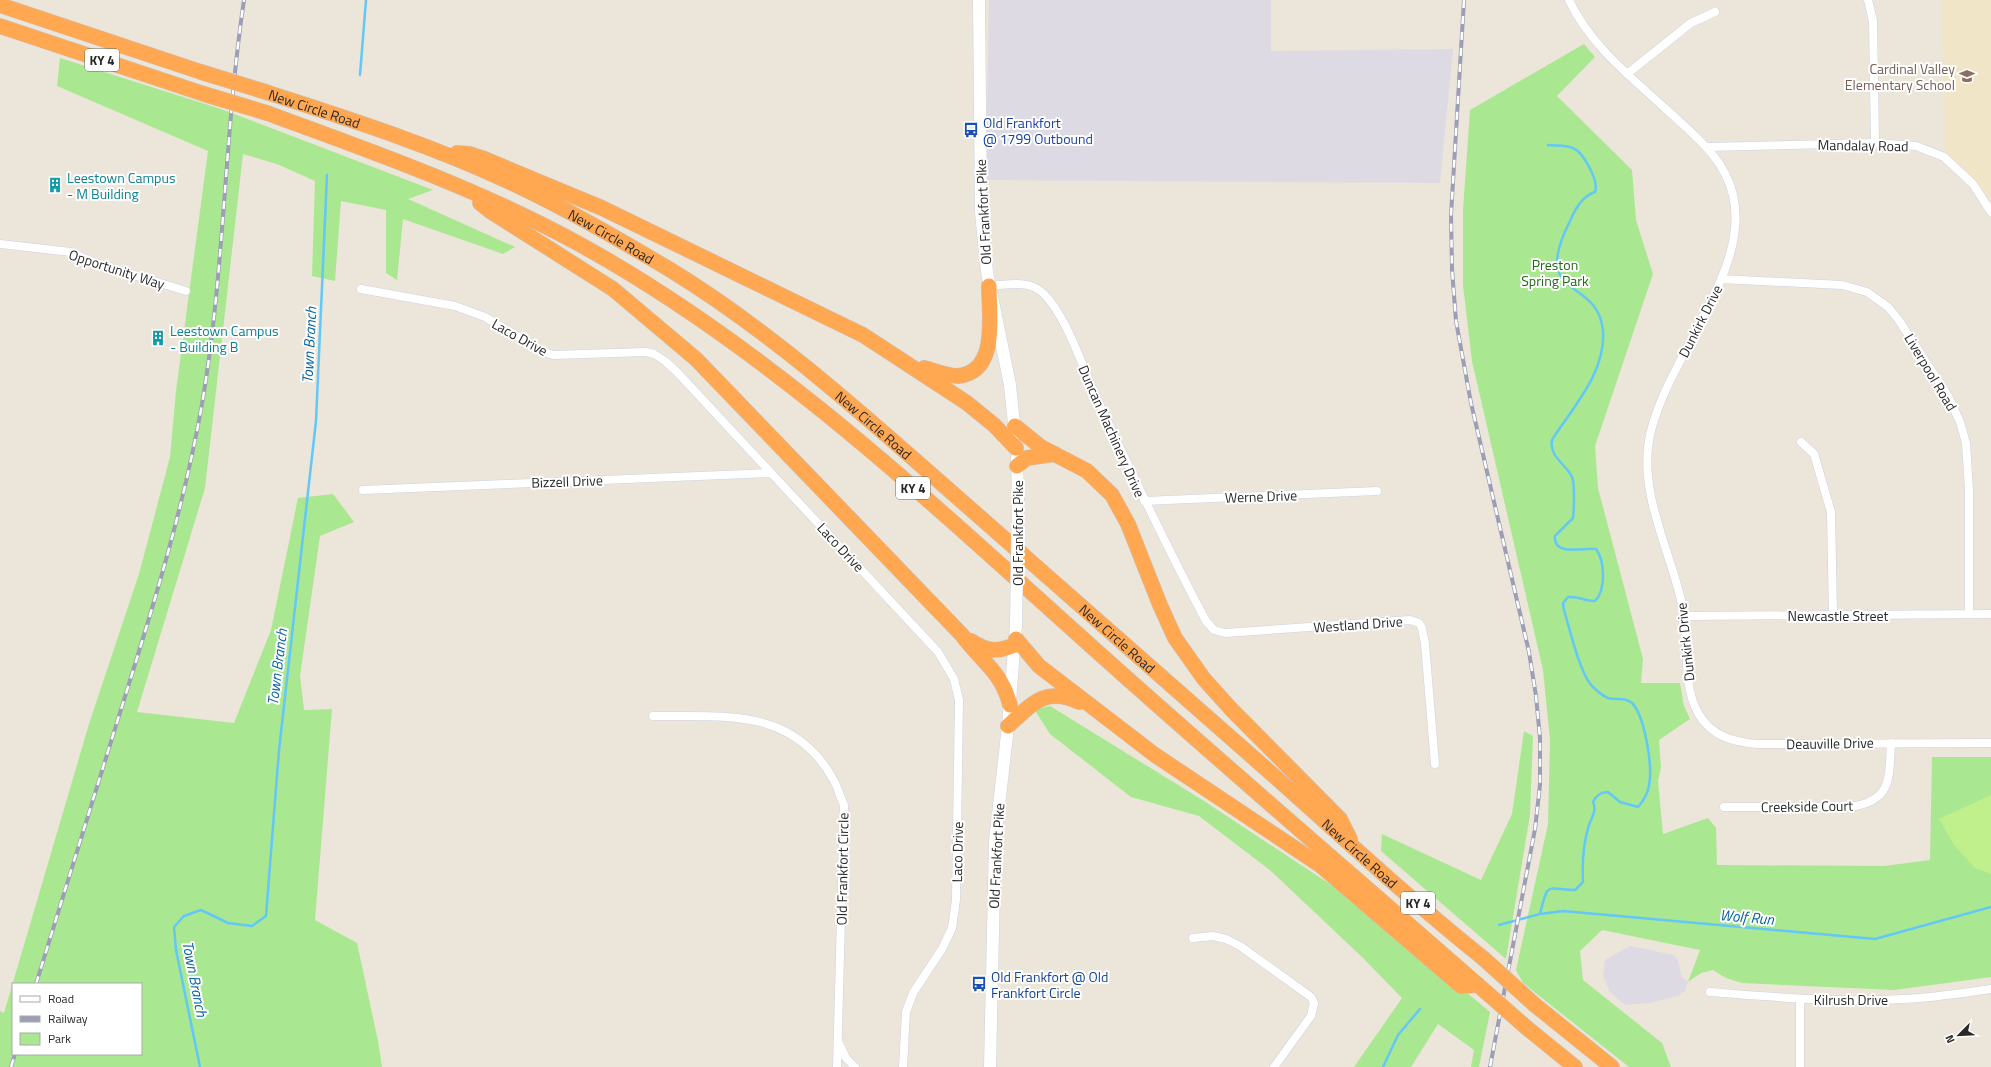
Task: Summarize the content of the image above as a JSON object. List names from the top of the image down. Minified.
{"streets":{"highway":["KY 4","New Circle Road"],"main road":["Old Frankfort Pike"],"street":["Mandalay Road","Opportunity Way","Dunkirk Drive","Laco Drive","Liverpool Road","Duncan Machinery Drive","Bizzell Drive","Werne Drive","Newcastle Street","Westland Drive","Deauville Drive","Creekside Court","Old Frankfort Circle","Kilrush Drive"]},"crossings":[["Mandalay Road","Dunkirk Drive"],["Old Frankfort Pike","Duncan Machinery Drive"],["Dunkirk Drive","Liverpool Road"],["Dunkirk Drive","Newcastle Street"],["Dunkirk Drive","Deauville Drive"],["Laco Drive","Bizzell Drive"],["Liverpool Road","Newcastle Street"],["Duncan Machinery Drive","Werne Drive"],["Duncan Machinery Drive","Westland Drive"],["Deauville Drive","Creekside Court"]],"water":["Town Branch","Wolf Run"],"parks":["Preston Spring Park"],"places":{"school or university":["Cardinal Valley Elementary School"],"bus stop":["Old Frankfort @ 1799 Outbound","Old Frankfort @ Old Frankfort Circle"],"building":["Leestown Campus - M Building","Leestown Campus - Building B"]},"legend":["Road","Railway","Park"],"north":"bottom left"}
